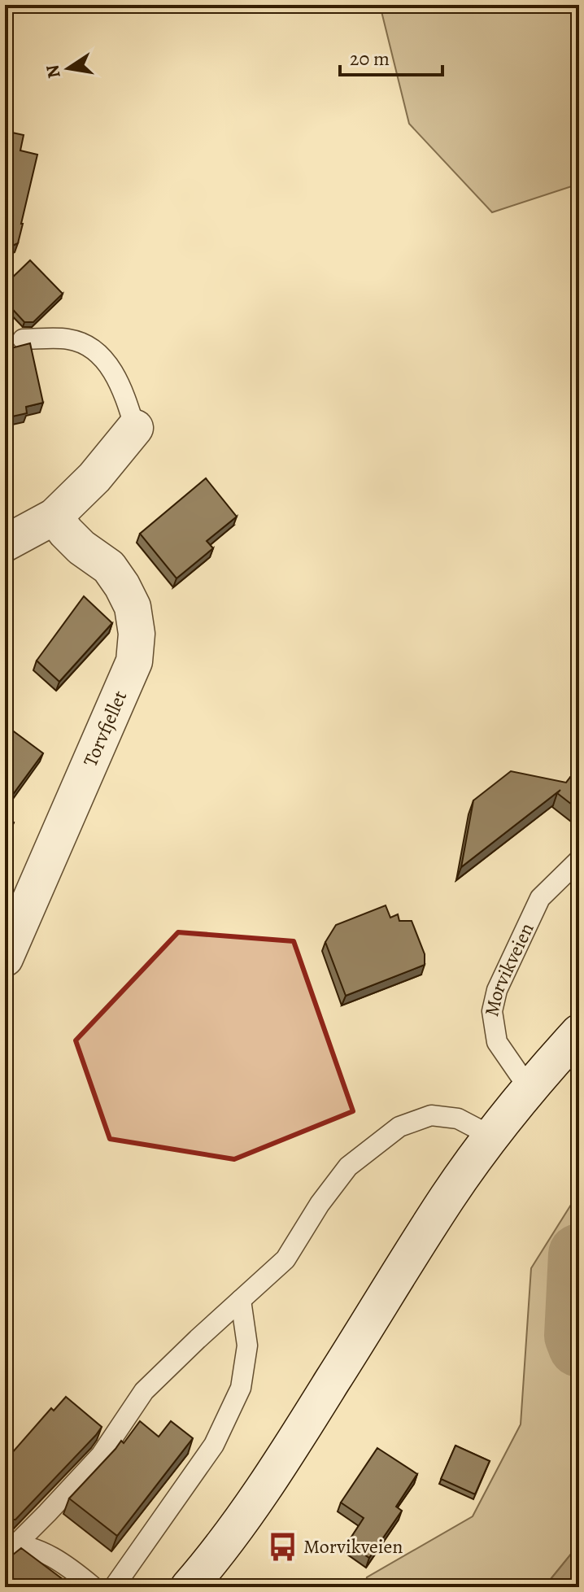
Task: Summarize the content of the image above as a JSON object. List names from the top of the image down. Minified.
{"streets":{"main road":["Torvfjellet"],"lane":["Morvikveien"]},"places":{"bus stop":["Morvikveien"]},"scale_bar":"20 m","north":"left"}
